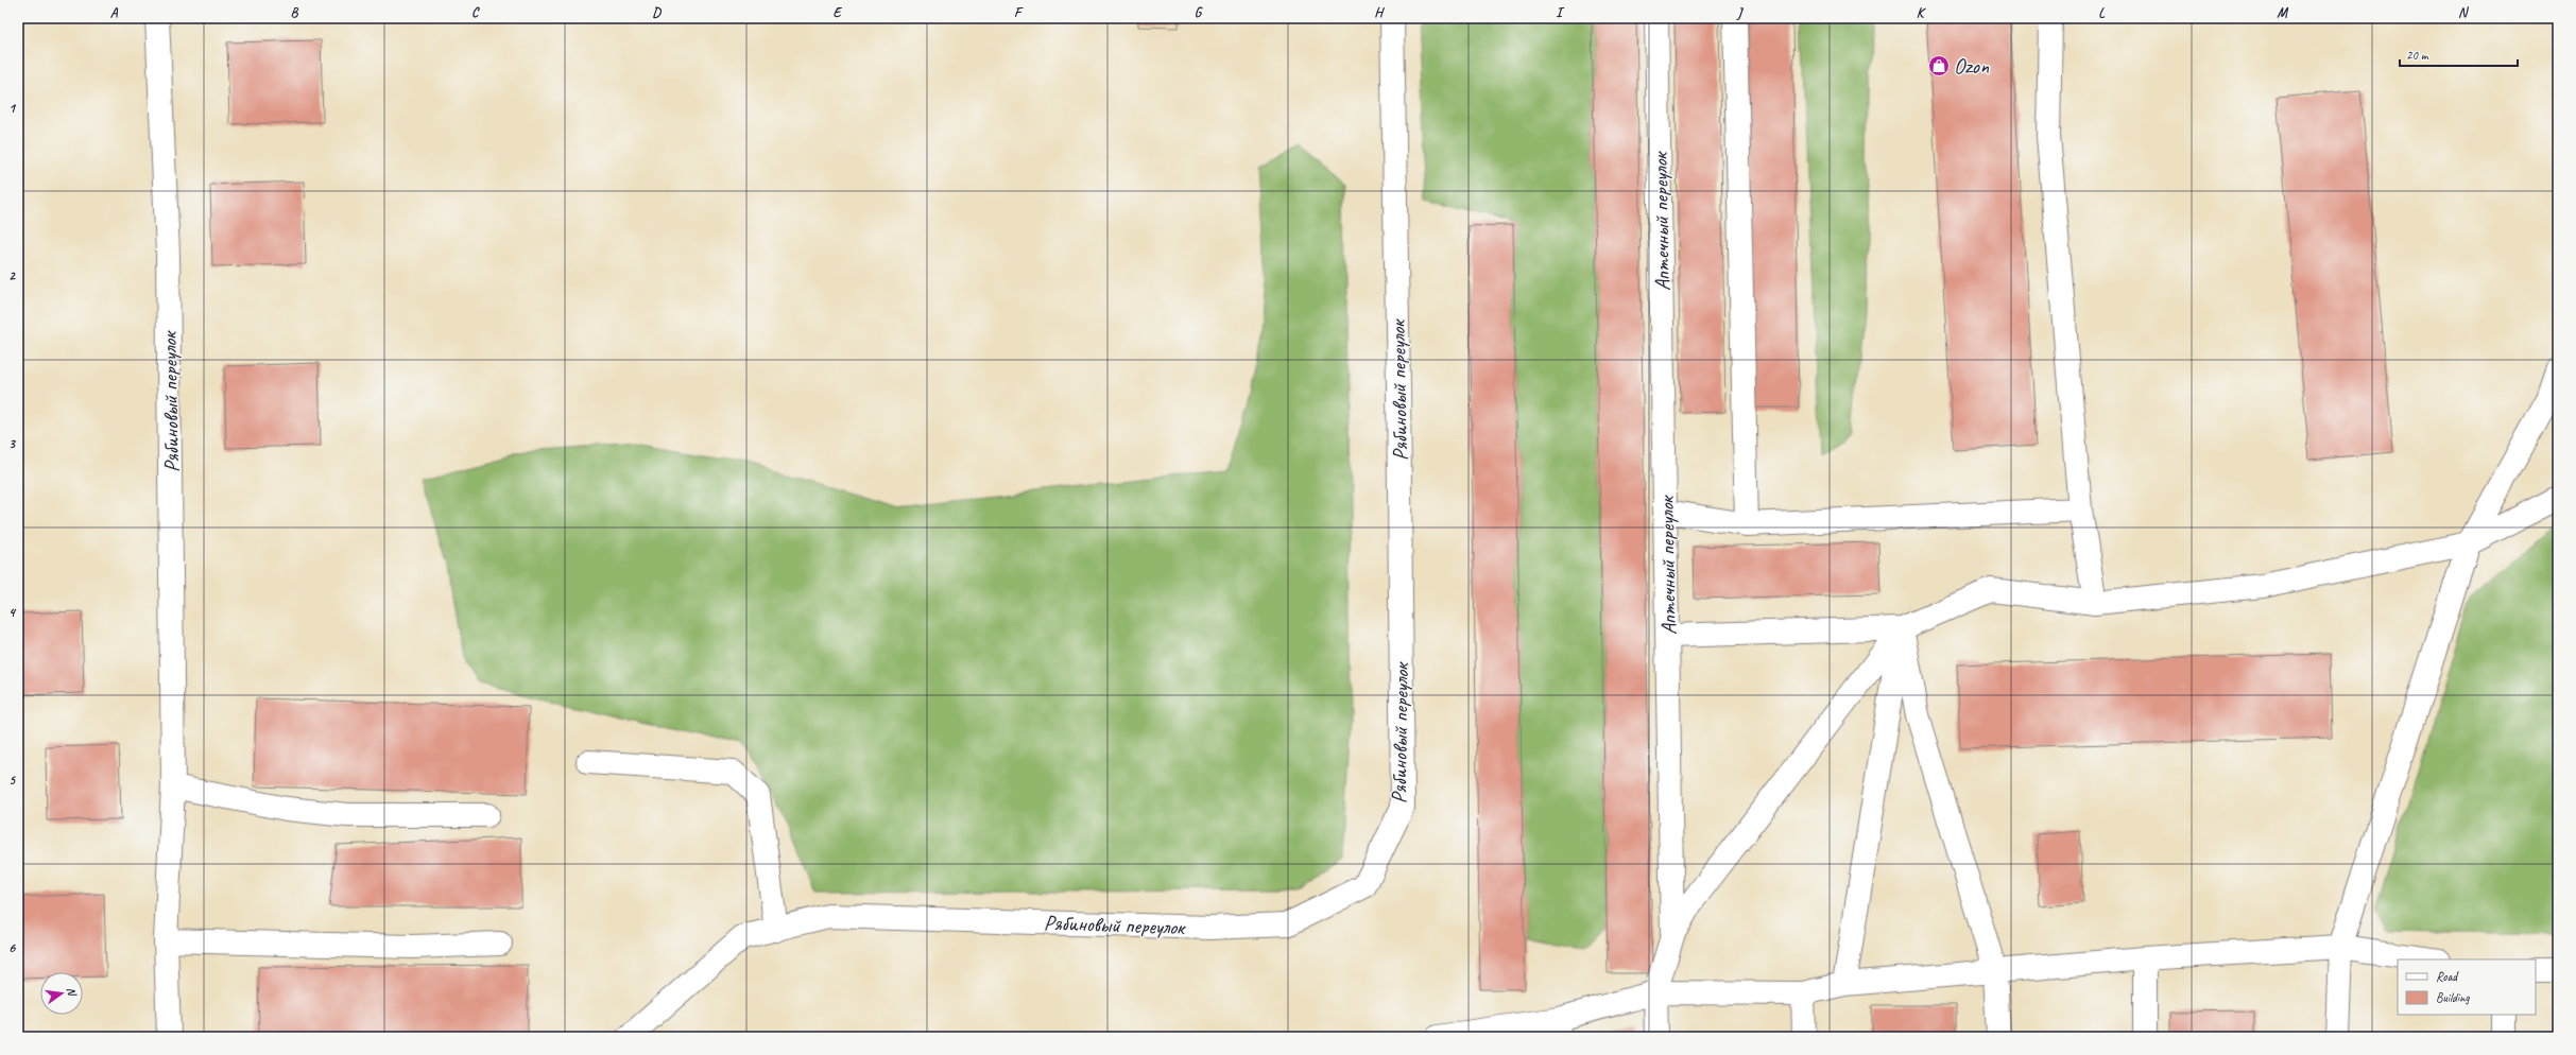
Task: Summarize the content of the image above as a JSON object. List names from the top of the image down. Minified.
{"streets":{"street":["Аптечный переулок","Рябиновый переулок"]},"places":{"shop":["Ozon"]},"legend":["Road","Building"],"scale_bar":"20 m","north":"right","grid":{"columns":["A","B","C","D","E","F","G","H","I","J","K","L","M","N"],"rows":["1","2","3","4","5","6"]}}
